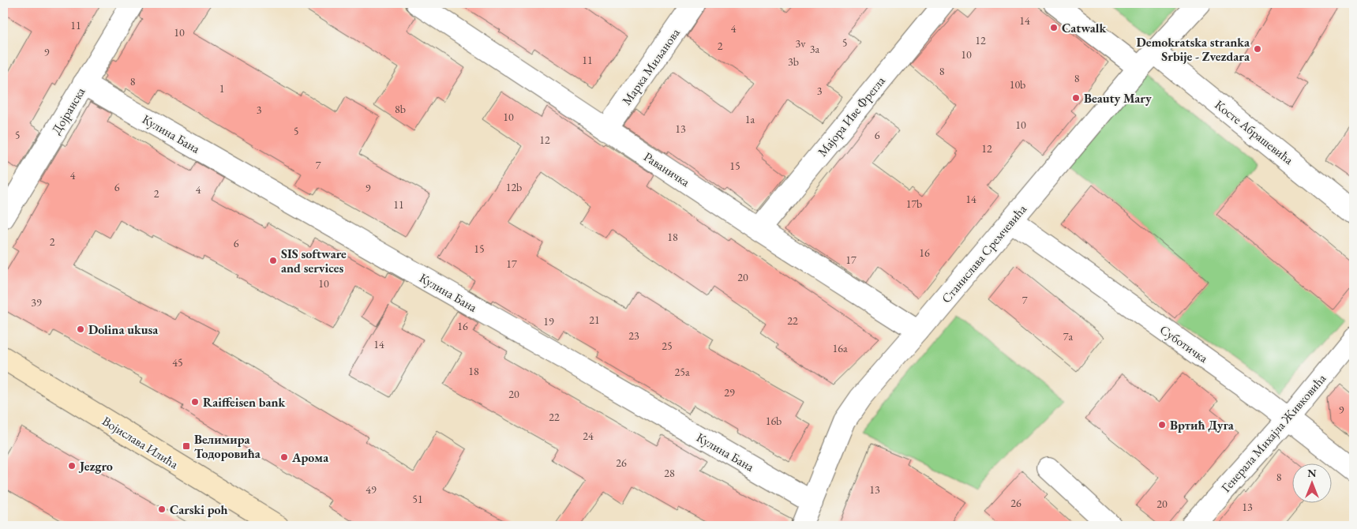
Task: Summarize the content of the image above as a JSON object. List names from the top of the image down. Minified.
{"streets":{"main road":["Војислава Илића"],"street":["Марка Миљанова","Дојранска","Мајора Иве Фрегла","Косте Абрашевића","Кулина Бана","Раваничка","Станислава Сремчевића","Суботичка","Генерала Михајла Живковића"]},"crossings":[["Марка Миљанова","Раваничка"],["Дојранска","Кулина Бана"],["Мајора Иве Фрегла","Раваничка"],["Косте Абрашевића","Станислава Сремчевића"],["Кулина Бана","Станислава Сремчевића"],["Раваничка","Станислава Сремчевића"],["Станислава Сремчевића","Суботичка"],["Суботичка","Генерала Михајла Живковића"]],"places":{"other":["Catwalk","Demokratska stranka Srbije - Zvezdara","Beauty Mary","SIS software and services","Dolina ukusa","Raiffeisen bank","Вртић Дуга","Арома","Jezgro","Carski poh"],"transit":["Велимира Тодоровића"]},"house_numbers":["14","11","4","10","12","5","3v","2","3a","9","10","11","3b","8","8","8","10b","1","3","8b","3","10","1a","10","13","5","5","6","12","12","7","15","4","6","12b","9","4","2","14","17b","11","18","2","6","15","16","17","17","20","10","7","39","21","22","19","16","23","7a","14","25","16a","45","18","25a","29","20","9","22","16b","24","26","28","8","49","13","51","26","20","13"],"north":"top"}
